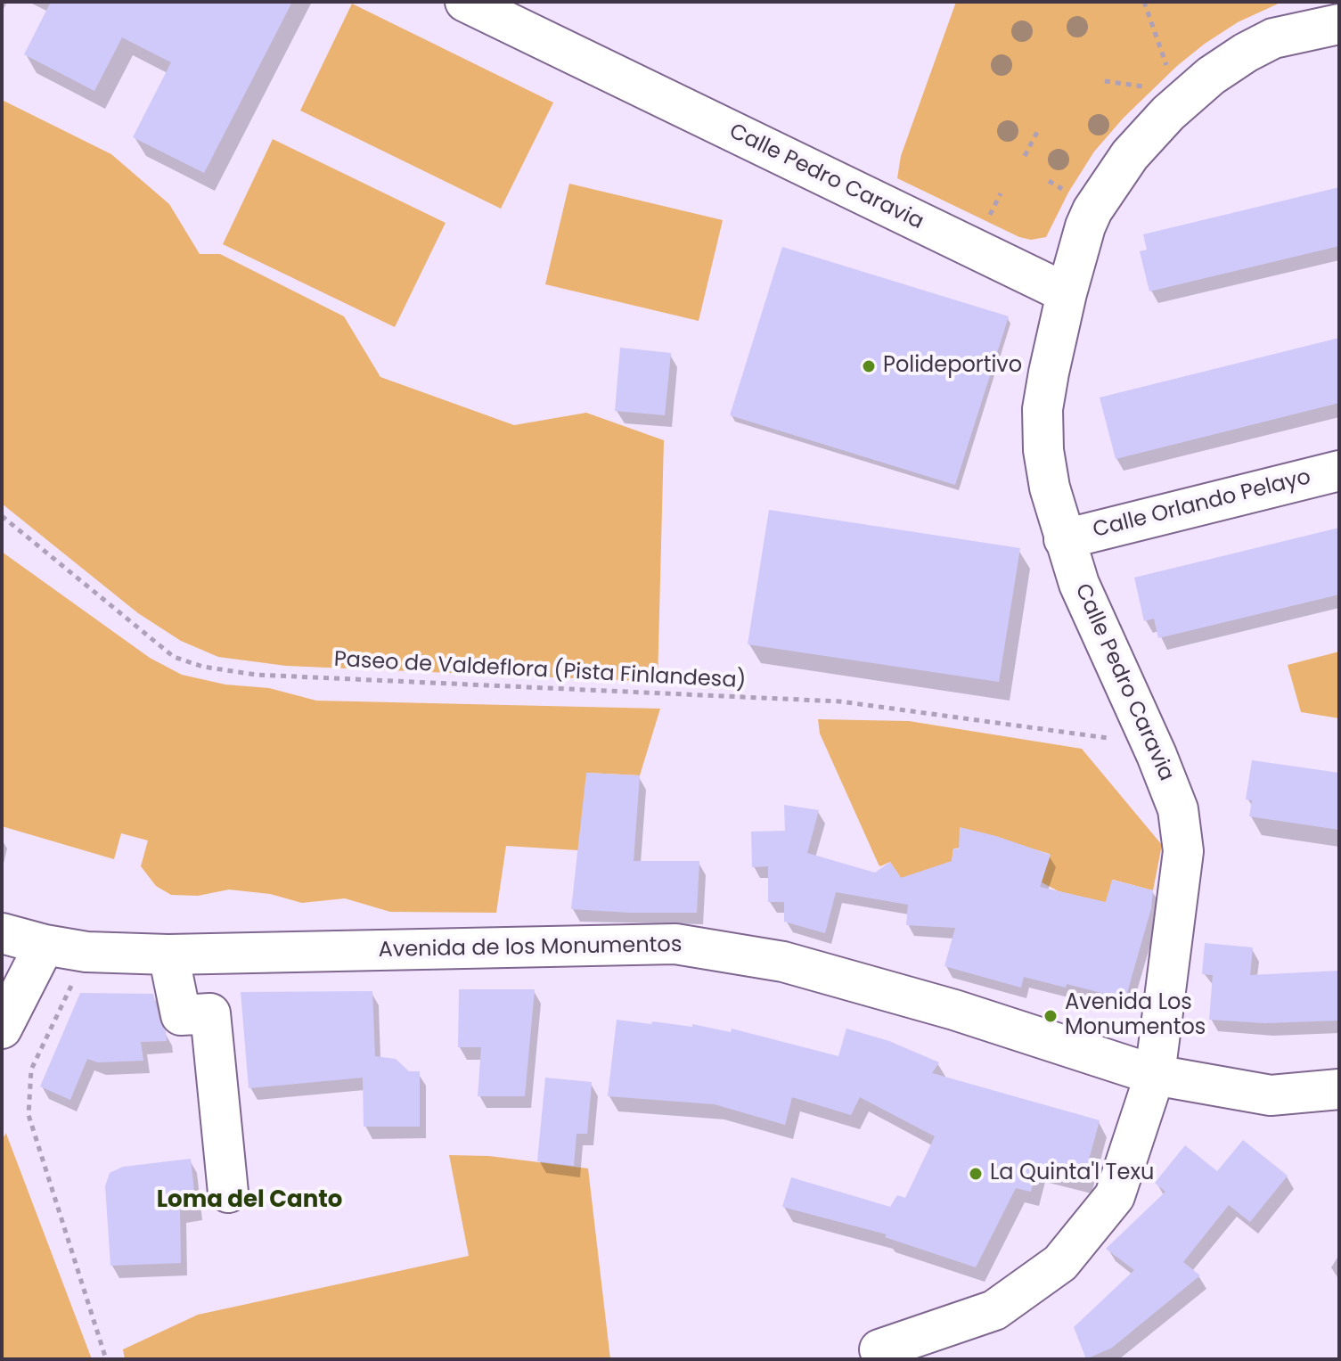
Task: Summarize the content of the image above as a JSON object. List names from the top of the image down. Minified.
{"streets":{"street":["Calle Pedro Caravia","Calle Orlando Pelayo","Avenida de los Monumentos"],"path":["Paseo de Valdeflora (Pista Finlandesa)"]},"crossings":[["Calle Pedro Caravia","Calle Orlando Pelayo"],["Calle Pedro Caravia","Avenida de los Monumentos"]],"districts":["Loma del Canto"],"places":["Polideportivo","Avenida Los Monumentos","La Quinta'l Texu"]}
